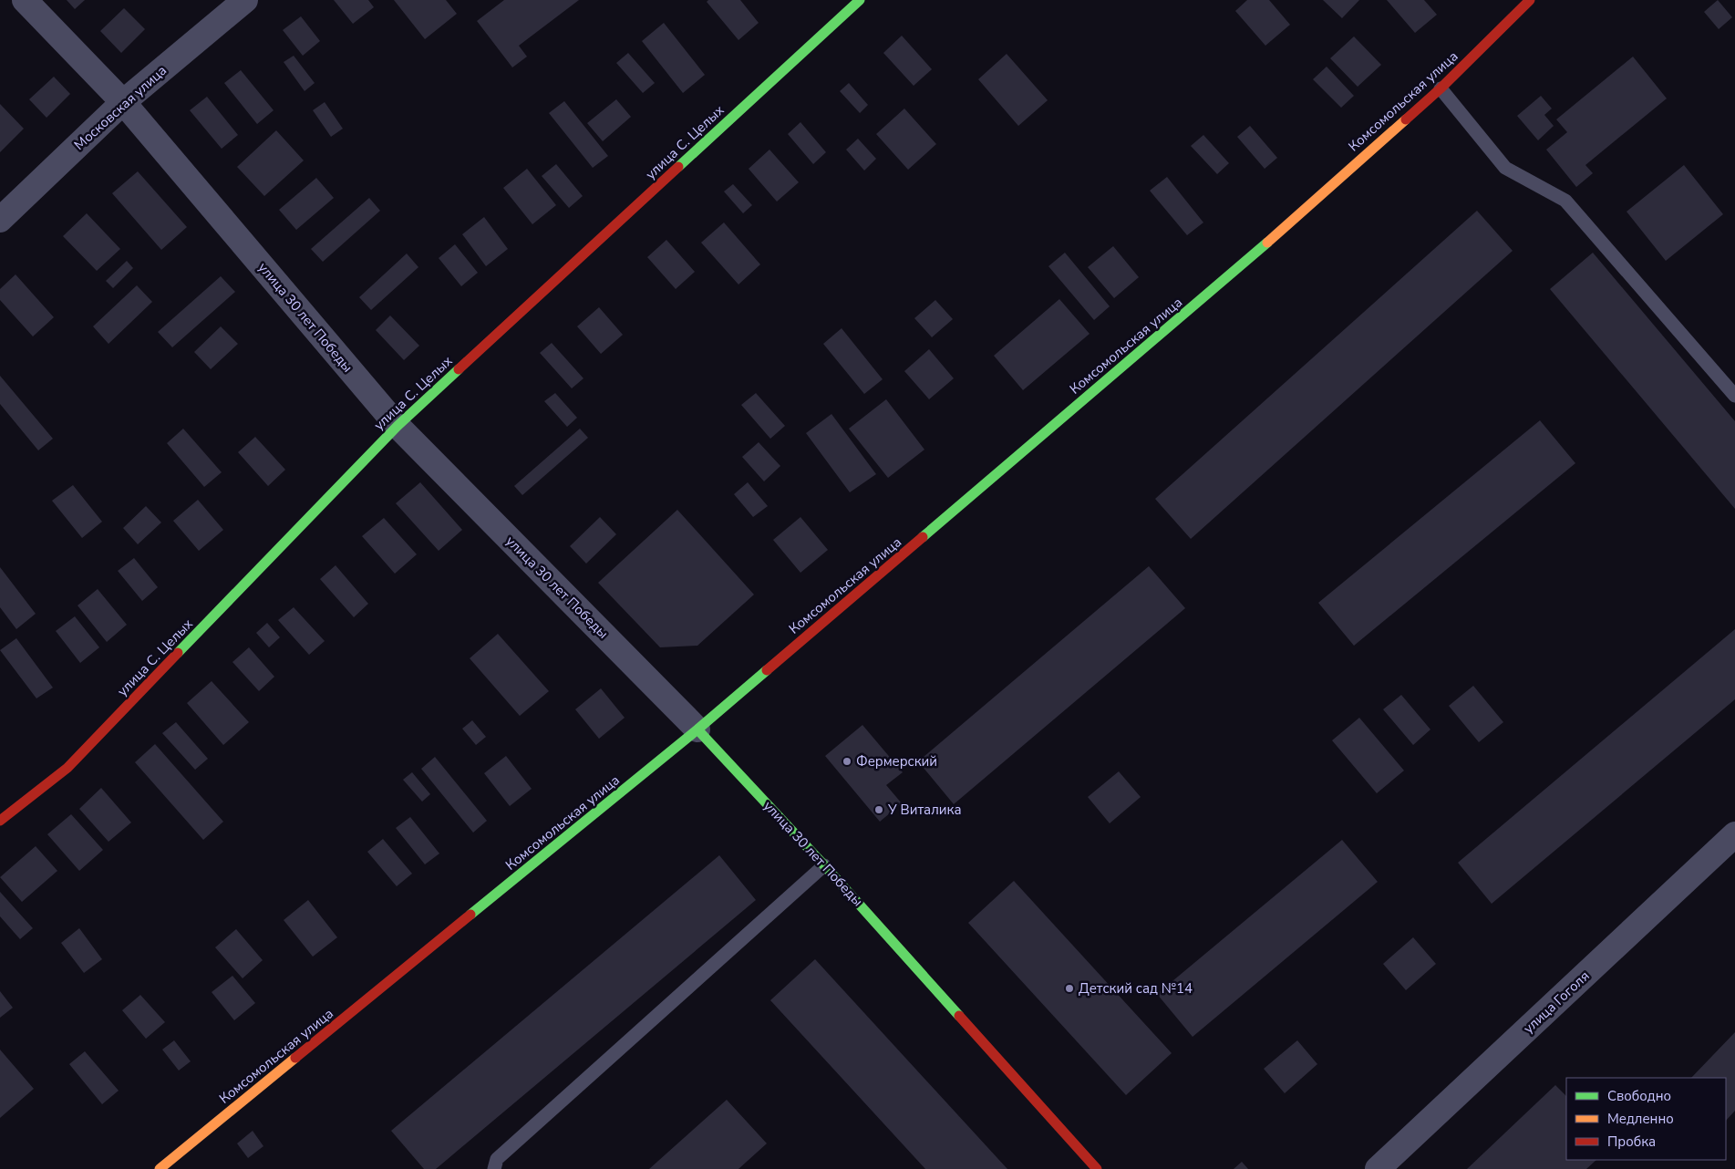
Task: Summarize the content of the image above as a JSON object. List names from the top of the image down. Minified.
{"streets":{"main road":["Комсомольская улица","улица С. Целых","улица 30 лет Победы"],"street":["Московская улица","улица Гоголя"]},"crossings":[["Комсомольская улица","улица 30 лет Победы"],["Московская улица","улица 30 лет Победы"],["улица С. Целых","улица 30 лет Победы"]],"places":["Фермерский","У Виталика","Детский сад №14"],"legend":["Свободно","Медленно","Пробка"]}
